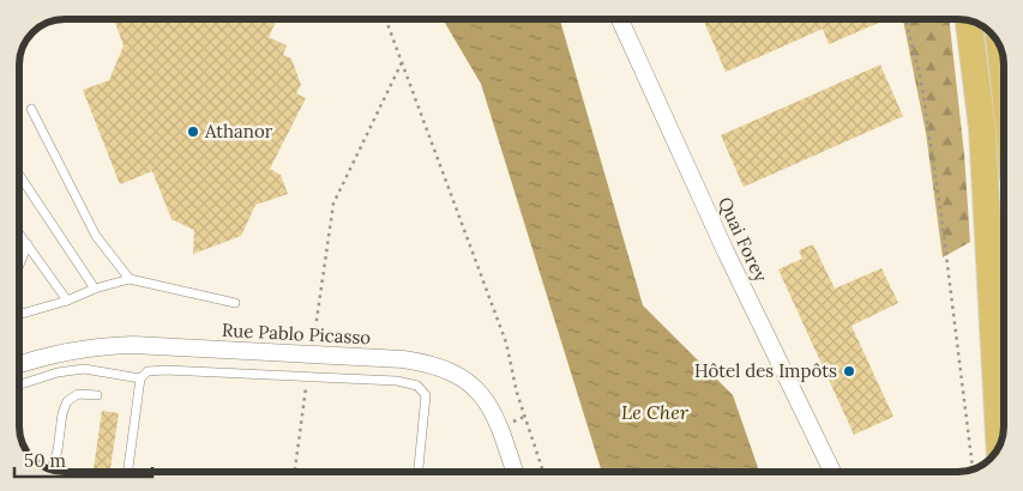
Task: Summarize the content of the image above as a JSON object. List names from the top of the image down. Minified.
{"streets":{"street":["Quai Forey","Rue Pablo Picasso"]},"water":["Le Cher"],"places":["Athanor","Hôtel des Impôts"],"scale_bar":"50 m"}
